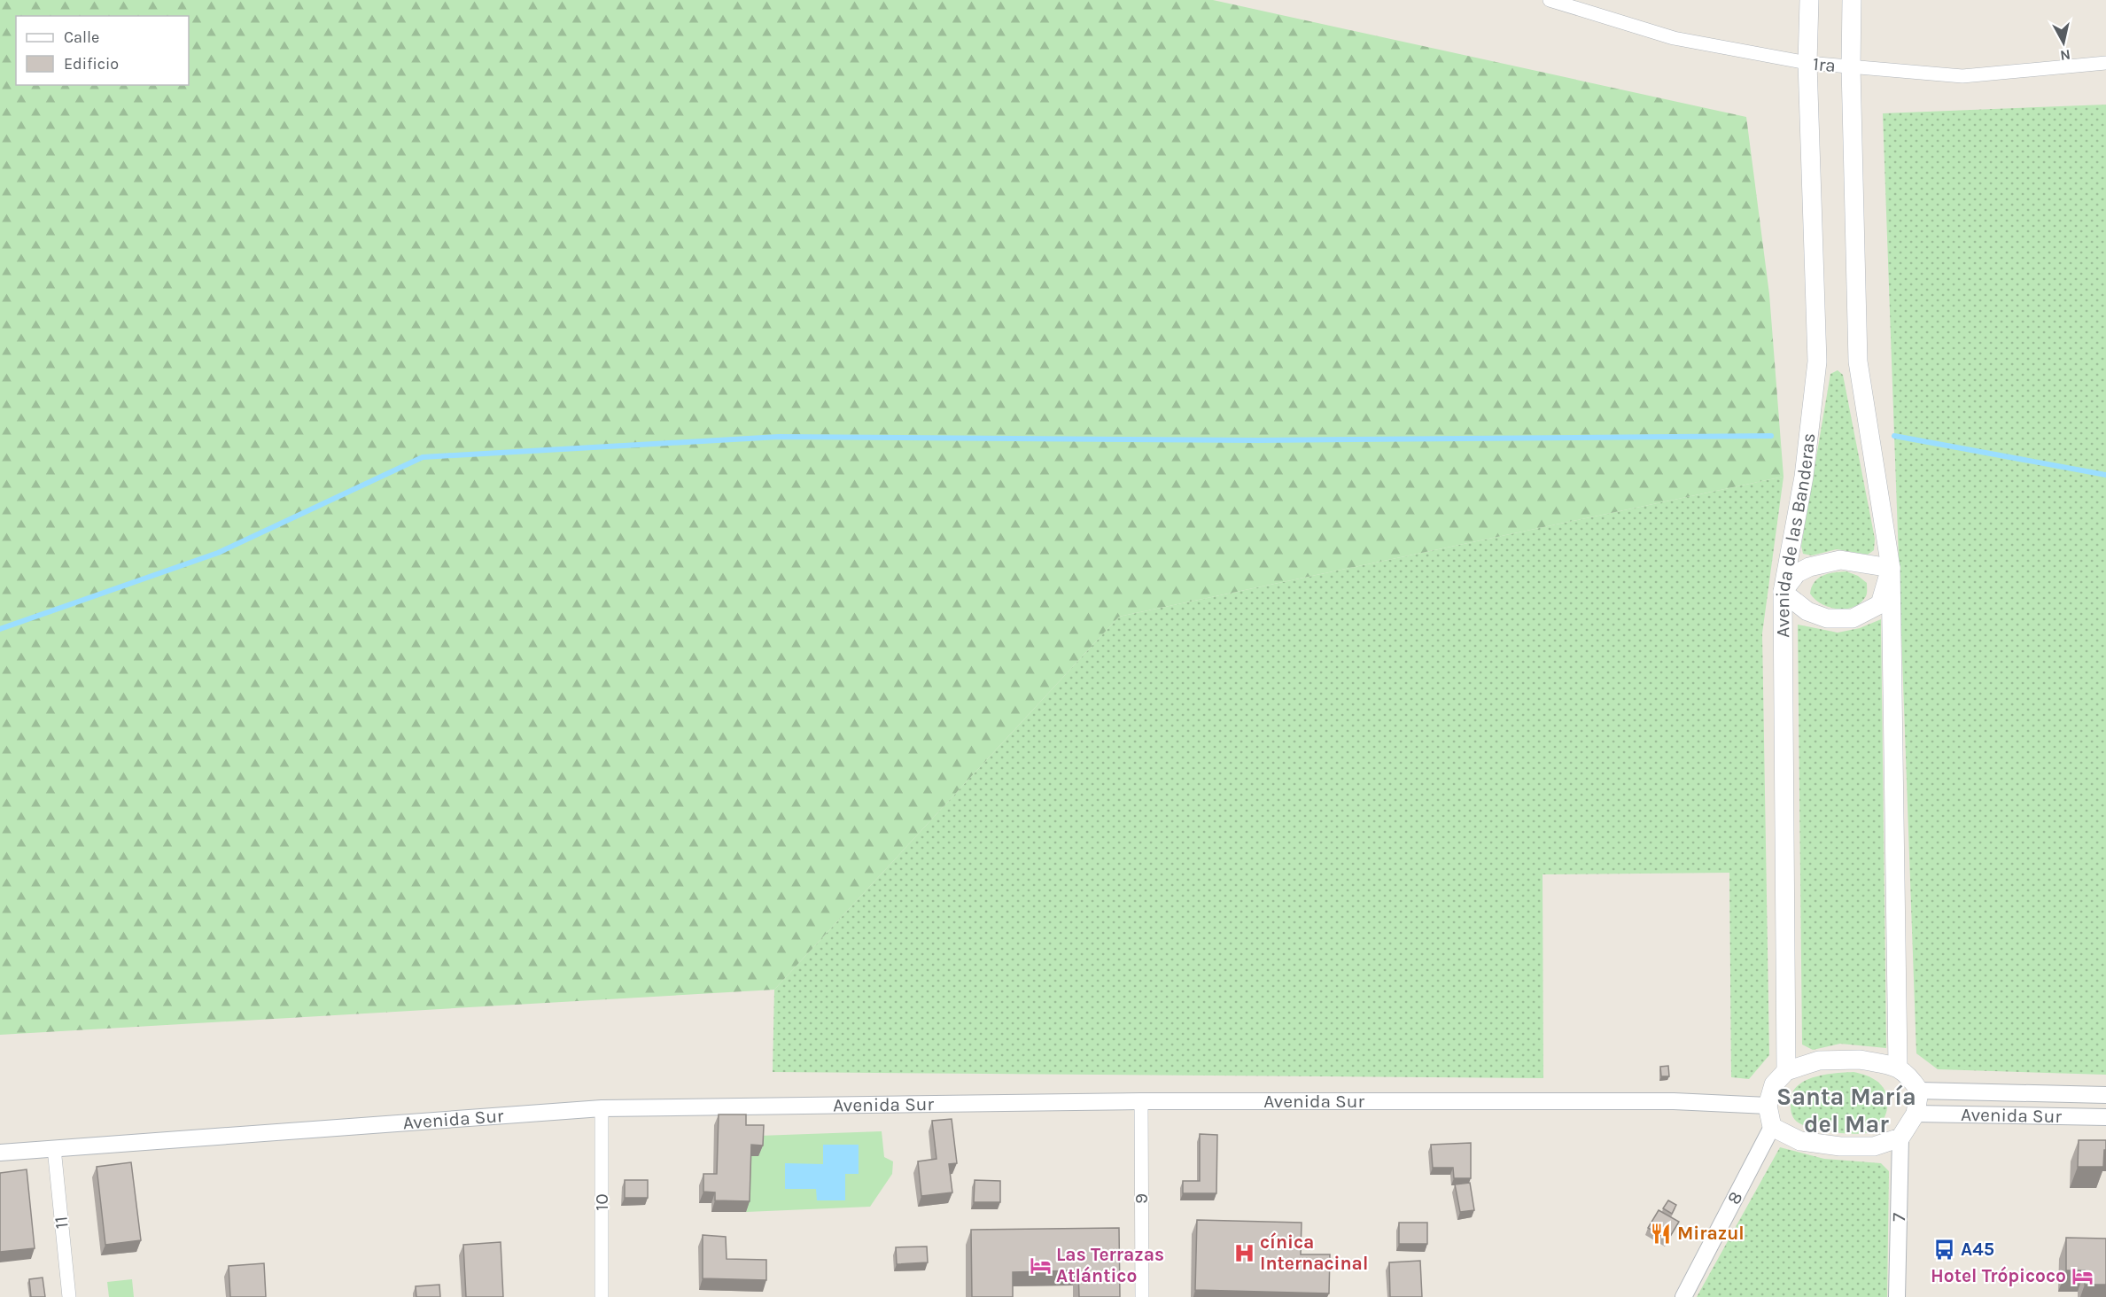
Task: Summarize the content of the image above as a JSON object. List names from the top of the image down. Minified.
{"streets":{"main road":["Avenida de las Banderas"],"street":["1ra","Avenida Sur","8","9","10","7","11"]},"crossings":[["1ra","Avenida de las Banderas"],["Avenida de las Banderas","Avenida Sur"],["Avenida de las Banderas","8"],["Avenida de las Banderas","7"],["Avenida Sur","8"],["Avenida Sur","9"],["Avenida Sur","10"],["Avenida Sur","7"],["Avenida Sur","11"],["8","7"]],"districts":["Santa María del Mar"],"places":{"restaurant":["Mirazul"],"bus stop":["A45"],"hospital":["cínica Internacinal"],"hotel":["Las Terrazas Atlántico","Hotel Trópicoco"]},"legend":["Calle","Edificio"],"north":"bottom"}
